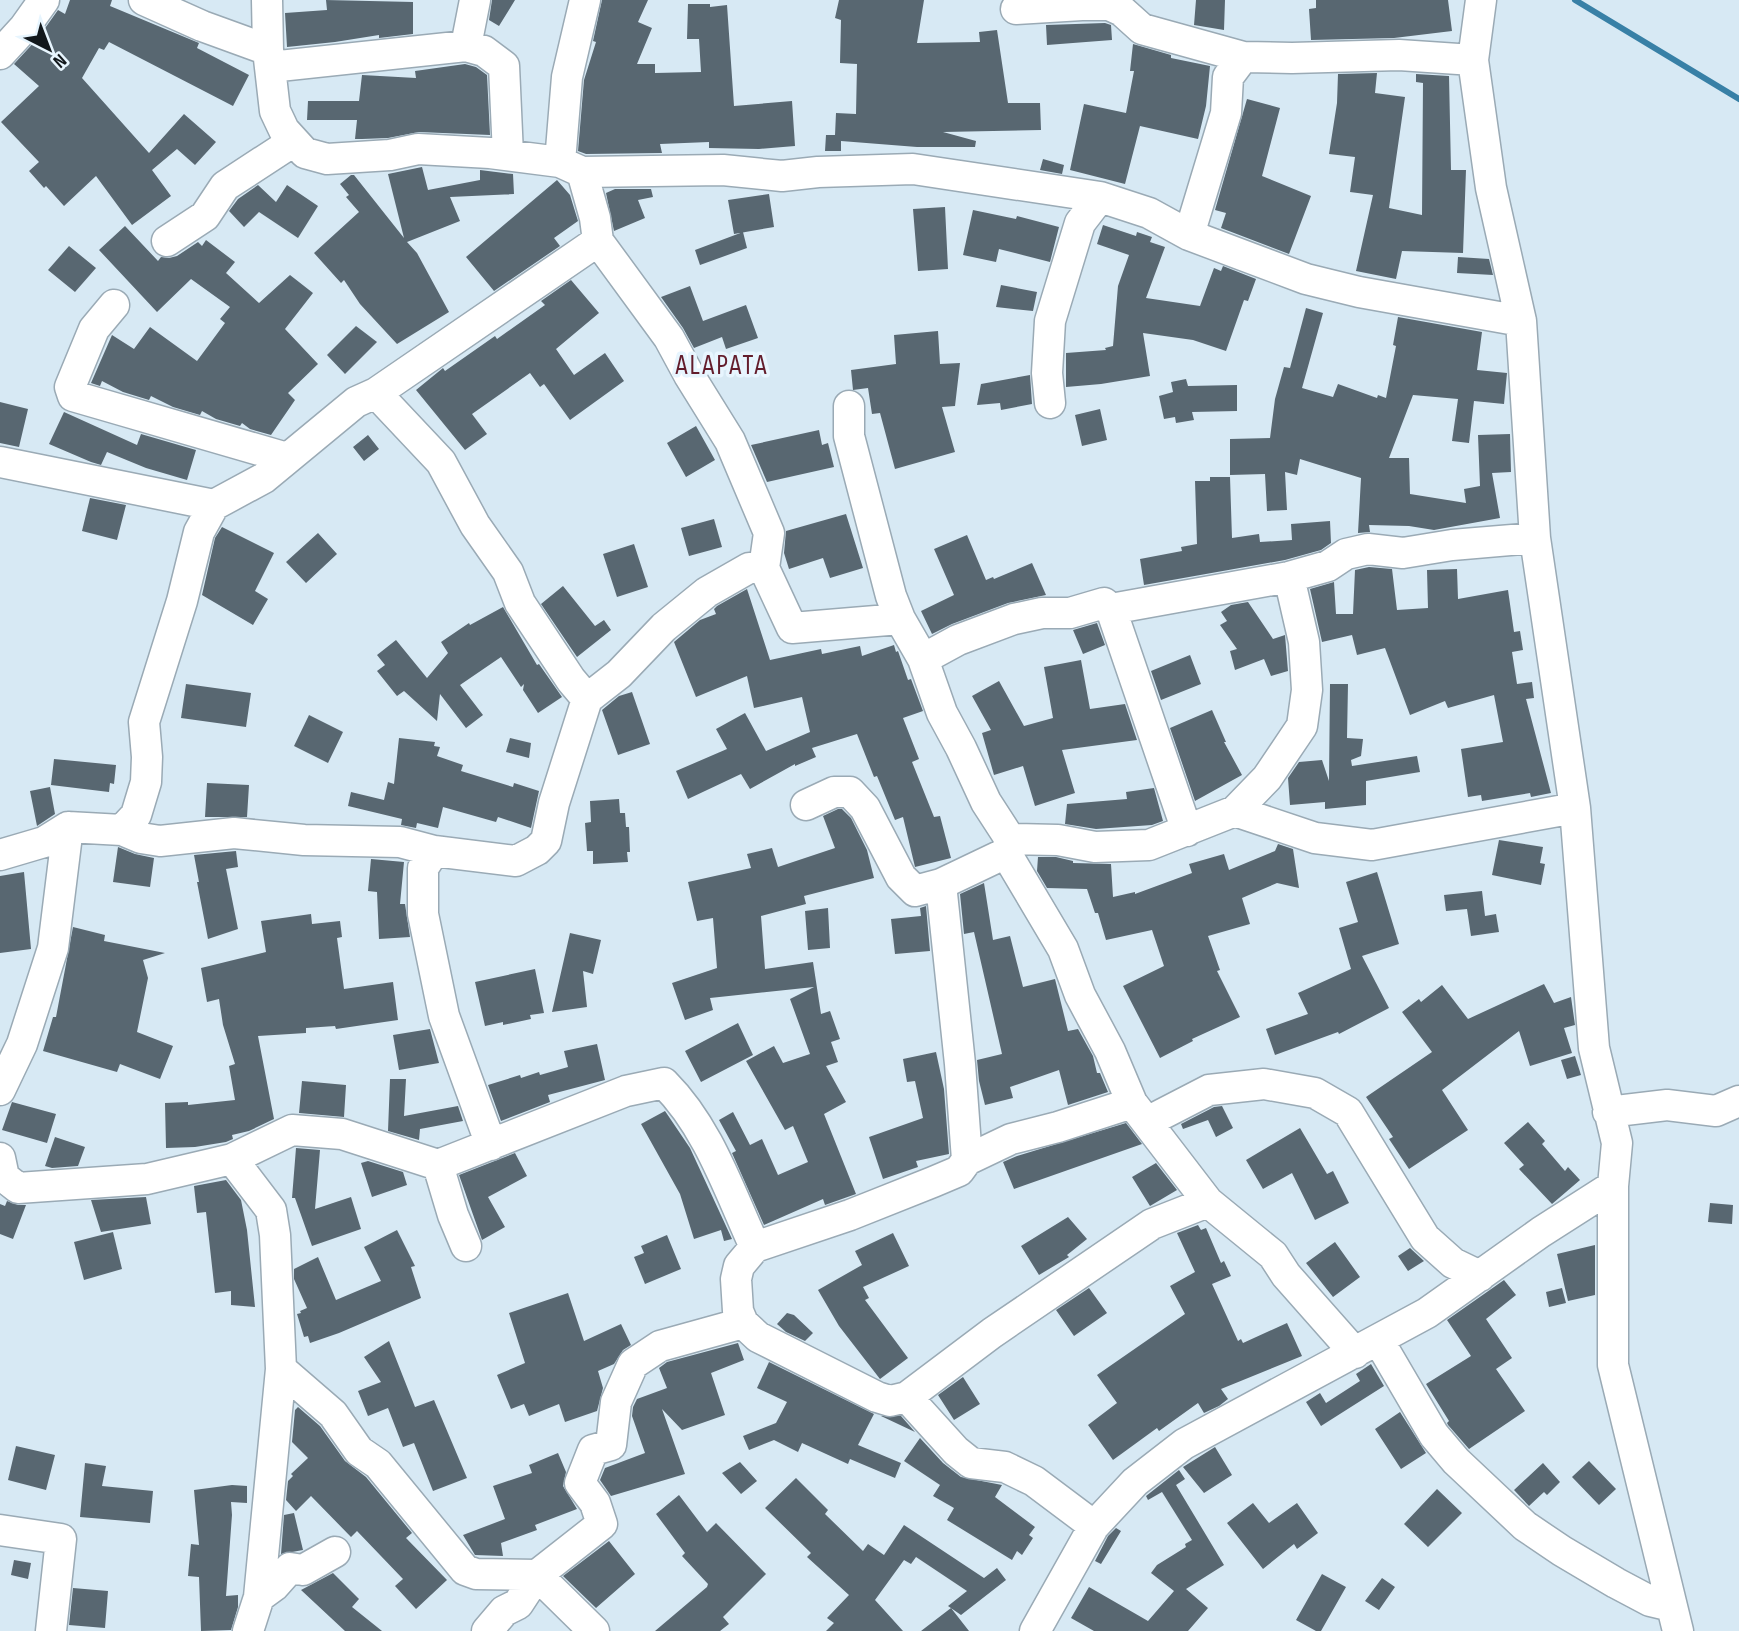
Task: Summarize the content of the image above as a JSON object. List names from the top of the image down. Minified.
{"districts":["ALAPATA"],"north":"bottom right"}
